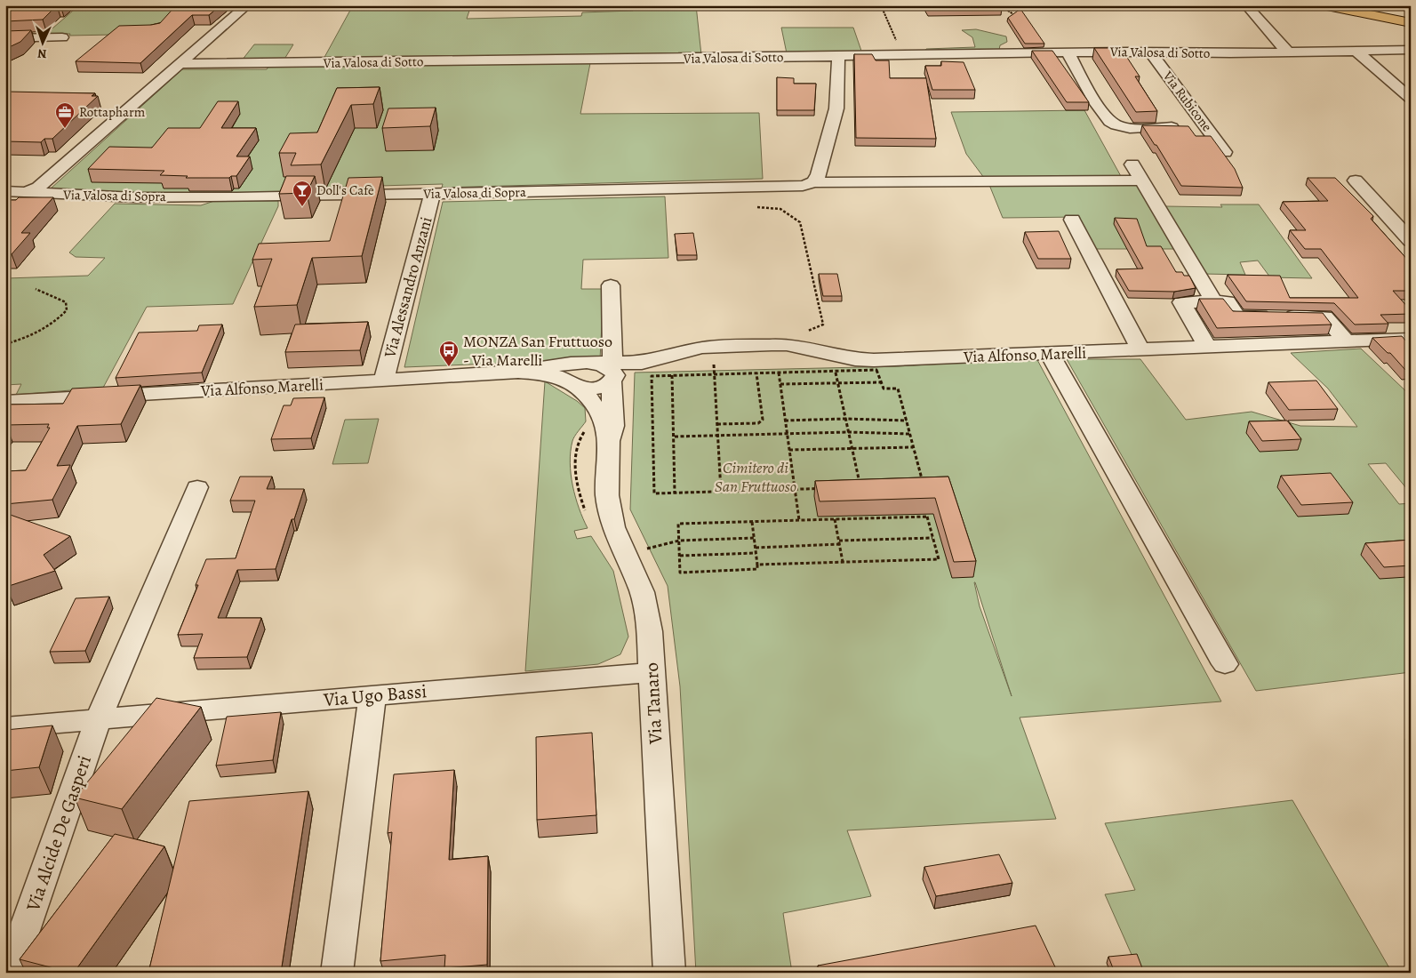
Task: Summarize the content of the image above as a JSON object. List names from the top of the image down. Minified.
{"streets":{"street":["Via Valosa di Sotto","Via Rubicone","Via Valosa di Sopra","Via Alessandro Anzani","Via Alfonso Marelli","Via Ugo Bassi","Via Tanaro","Via Alcide De Gasperi"]},"crossings":[["Via Valosa di Sotto","Via Rubicone"],["Via Valosa di Sopra","Via Alessandro Anzani"],["Via Alessandro Anzani","Via Alfonso Marelli"],["Via Alfonso Marelli","Via Tanaro"],["Via Ugo Bassi","Via Tanaro"],["Via Ugo Bassi","Via Alcide De Gasperi"]],"parks":["Cimitero di San Fruttuoso"],"places":{"office":["Rottapharm"],"bar":["Doll's Cafè"],"bus stop":["MONZA San Fruttuoso - Via Marelli"]},"north":"bottom"}
